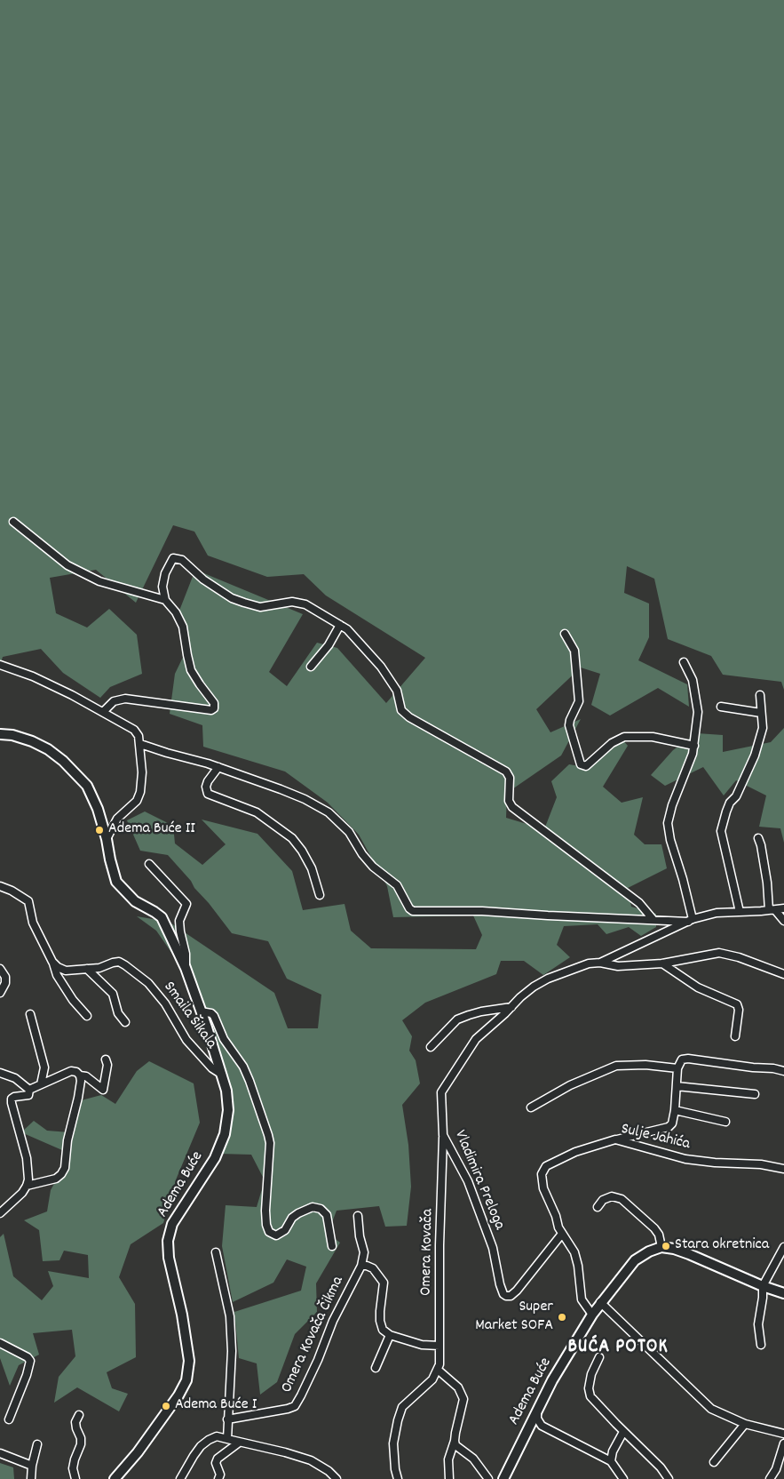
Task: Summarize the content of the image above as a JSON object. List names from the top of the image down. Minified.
{"streets":{"street":["Smaila Šikala","Sulje Jahića","Vladimira Preloga","Adema Buće","Omera Kovača","Omera Kovača Čikma"]},"crossings":[["Smaila Šikala","Adema Buće"],["Sulje Jahića","Vladimira Preloga"],["Vladimira Preloga","Omera Kovača"]],"districts":["BUĆA POTOK"],"places":["Adema Buće II","Stara okretnica","Super Market SOFA","Adema Buće I"]}
